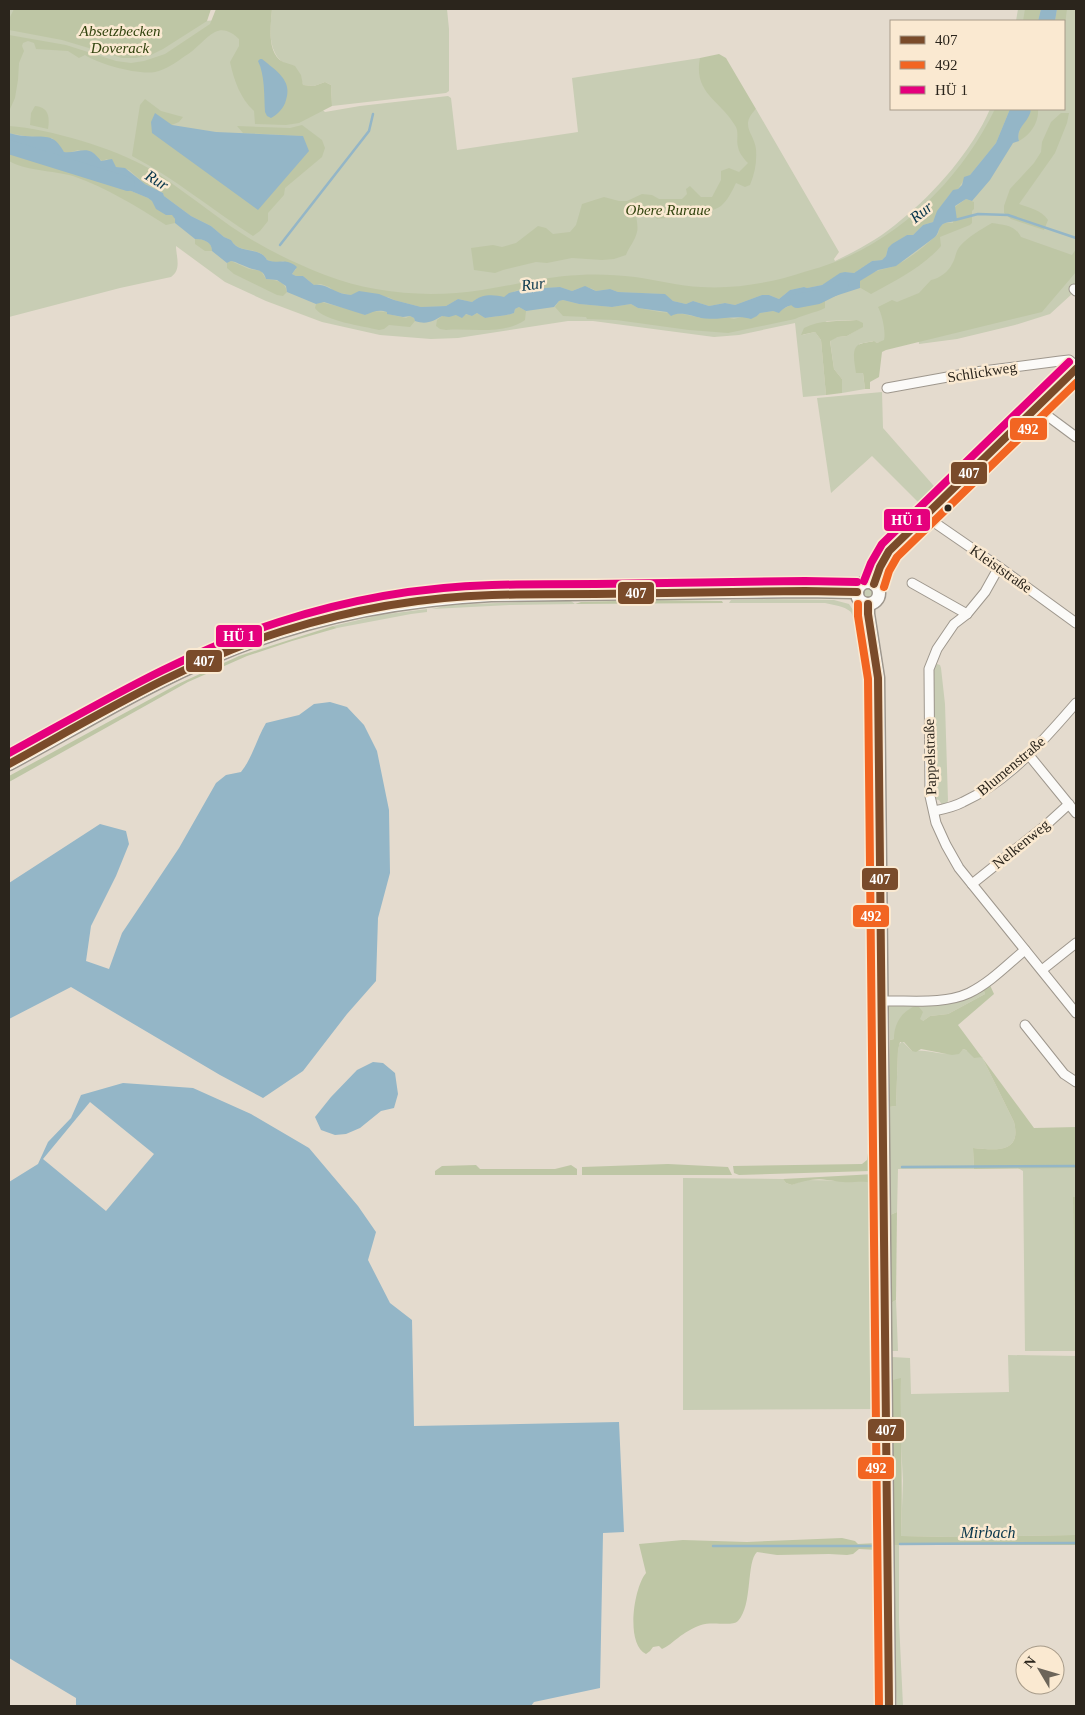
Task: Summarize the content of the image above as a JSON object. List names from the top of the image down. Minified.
{"streets":{"street":["Schlickweg","Kleiststraße","Pappelstraße","Blumenstraße","Nelkenweg"]},"crossings":[["Kleiststraße","Pappelstraße"],["Pappelstraße","Blumenstraße"],["Pappelstraße","Nelkenweg"]],"water":["Rur","Mirbach"],"parks":["Absetzbecken Doverack","Obere Ruraue"],"lines":["transit line 407","transit line 492"],"legend":["407","492","HÜ 1"],"north":"top left"}
